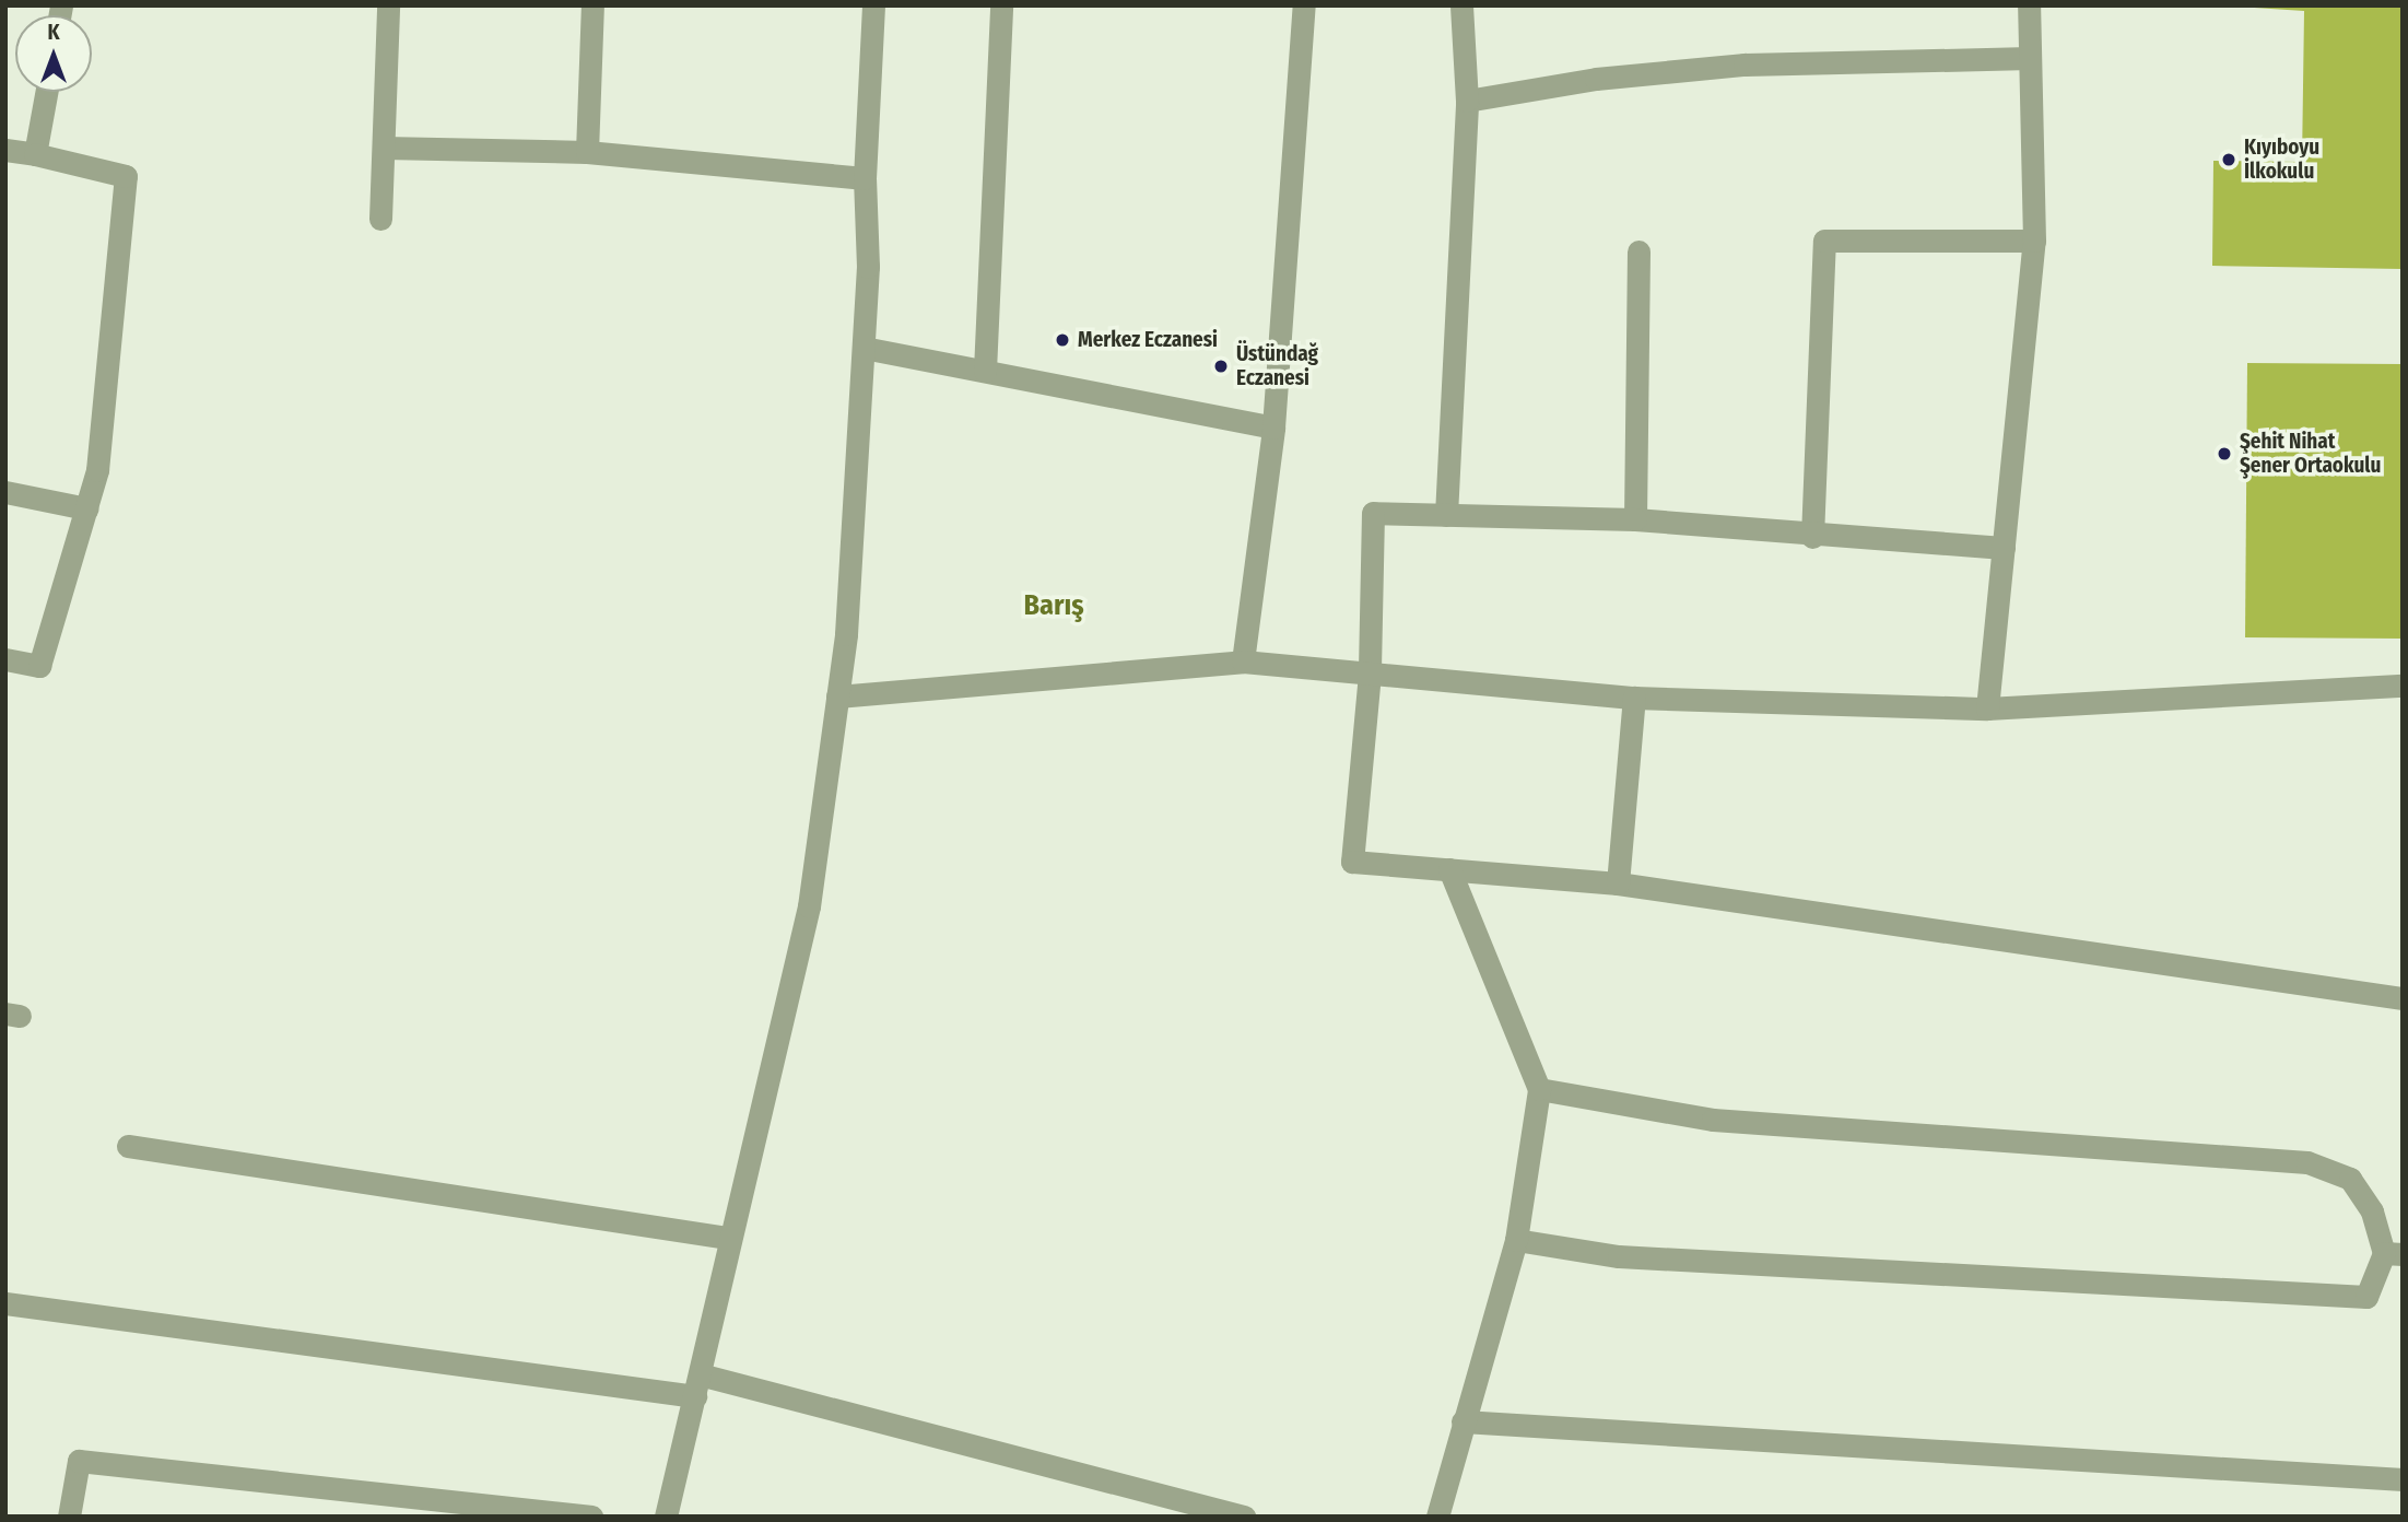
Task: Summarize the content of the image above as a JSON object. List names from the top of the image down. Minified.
{"districts":["Barış"],"places":["Kıyıboyu İlkokulu","Merkez Eczanesi","Üstündağ Eczanesi","Şehit Nihat Şener Ortaokulu"],"north":"top"}
